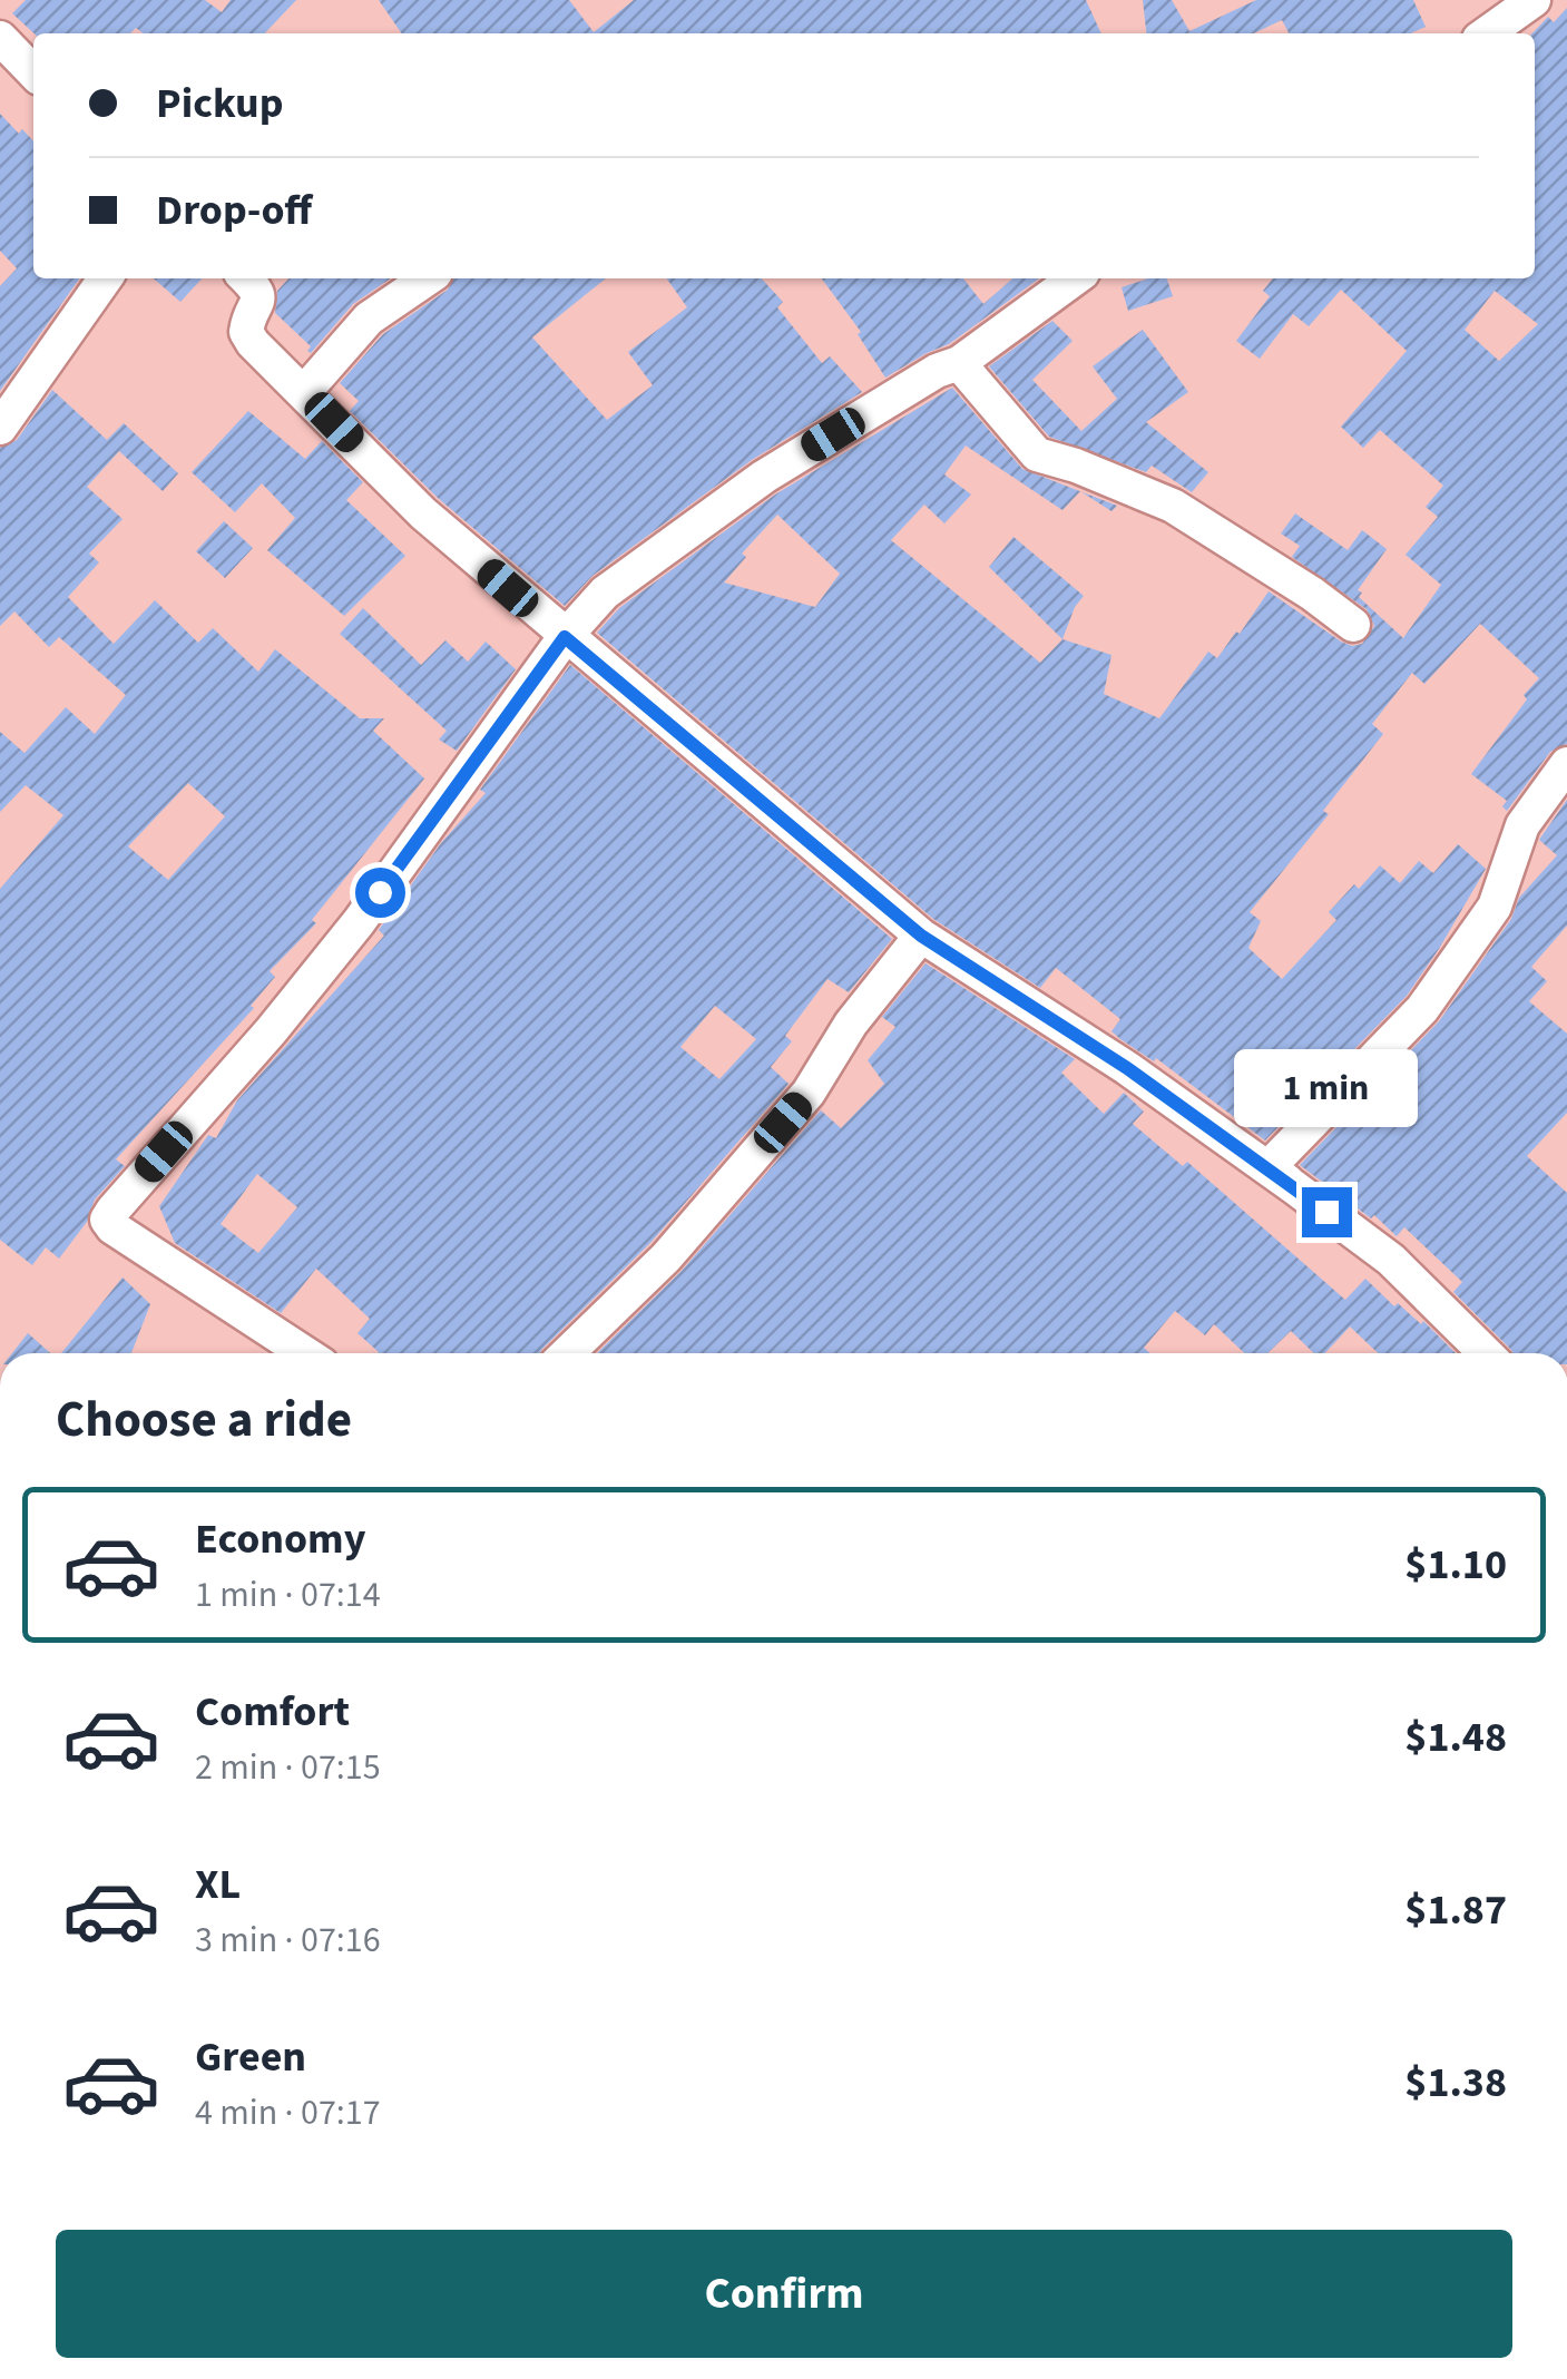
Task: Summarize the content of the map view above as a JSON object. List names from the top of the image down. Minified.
{"page":{"banner":["Pickup","Drop-off"],"bubble":"1 min","heading":"Choose a ride","list":[{"name":"Economy","note":"1 min · 07:14","value":"$1.10"},{"name":"Comfort","note":"2 min · 07:15","value":"$1.48"},{"name":"XL","note":"3 min · 07:16","value":"$1.87"},{"name":"Green","note":"4 min · 07:17","value":"$1.38"}],"buttons":"Confirm"}}
